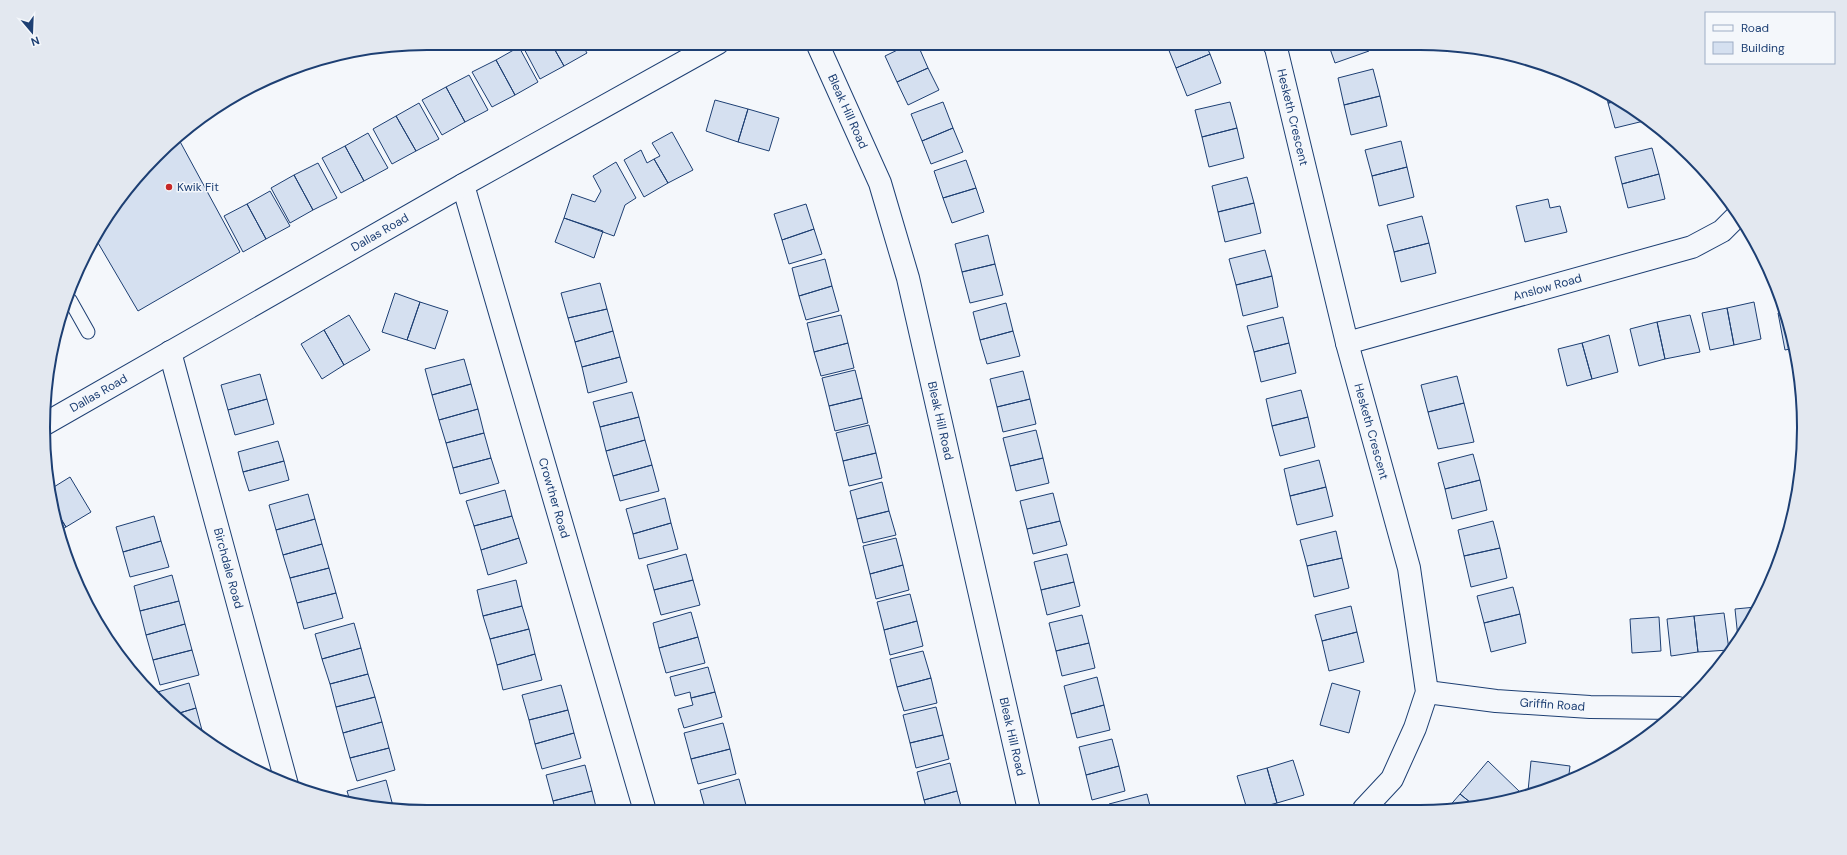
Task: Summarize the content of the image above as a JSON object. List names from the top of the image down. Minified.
{"streets":{"street":["Bleak Hill Road","Hesketh Crescent","Dallas Road","Anslow Road","Crowther Road","Birchdale Road","Griffin Road"]},"crossings":[["Hesketh Crescent","Anslow Road"],["Hesketh Crescent","Griffin Road"],["Dallas Road","Crowther Road"],["Dallas Road","Birchdale Road"]],"places":["Kwik Fit"],"legend":["Road","Building"],"north":"bottom"}
